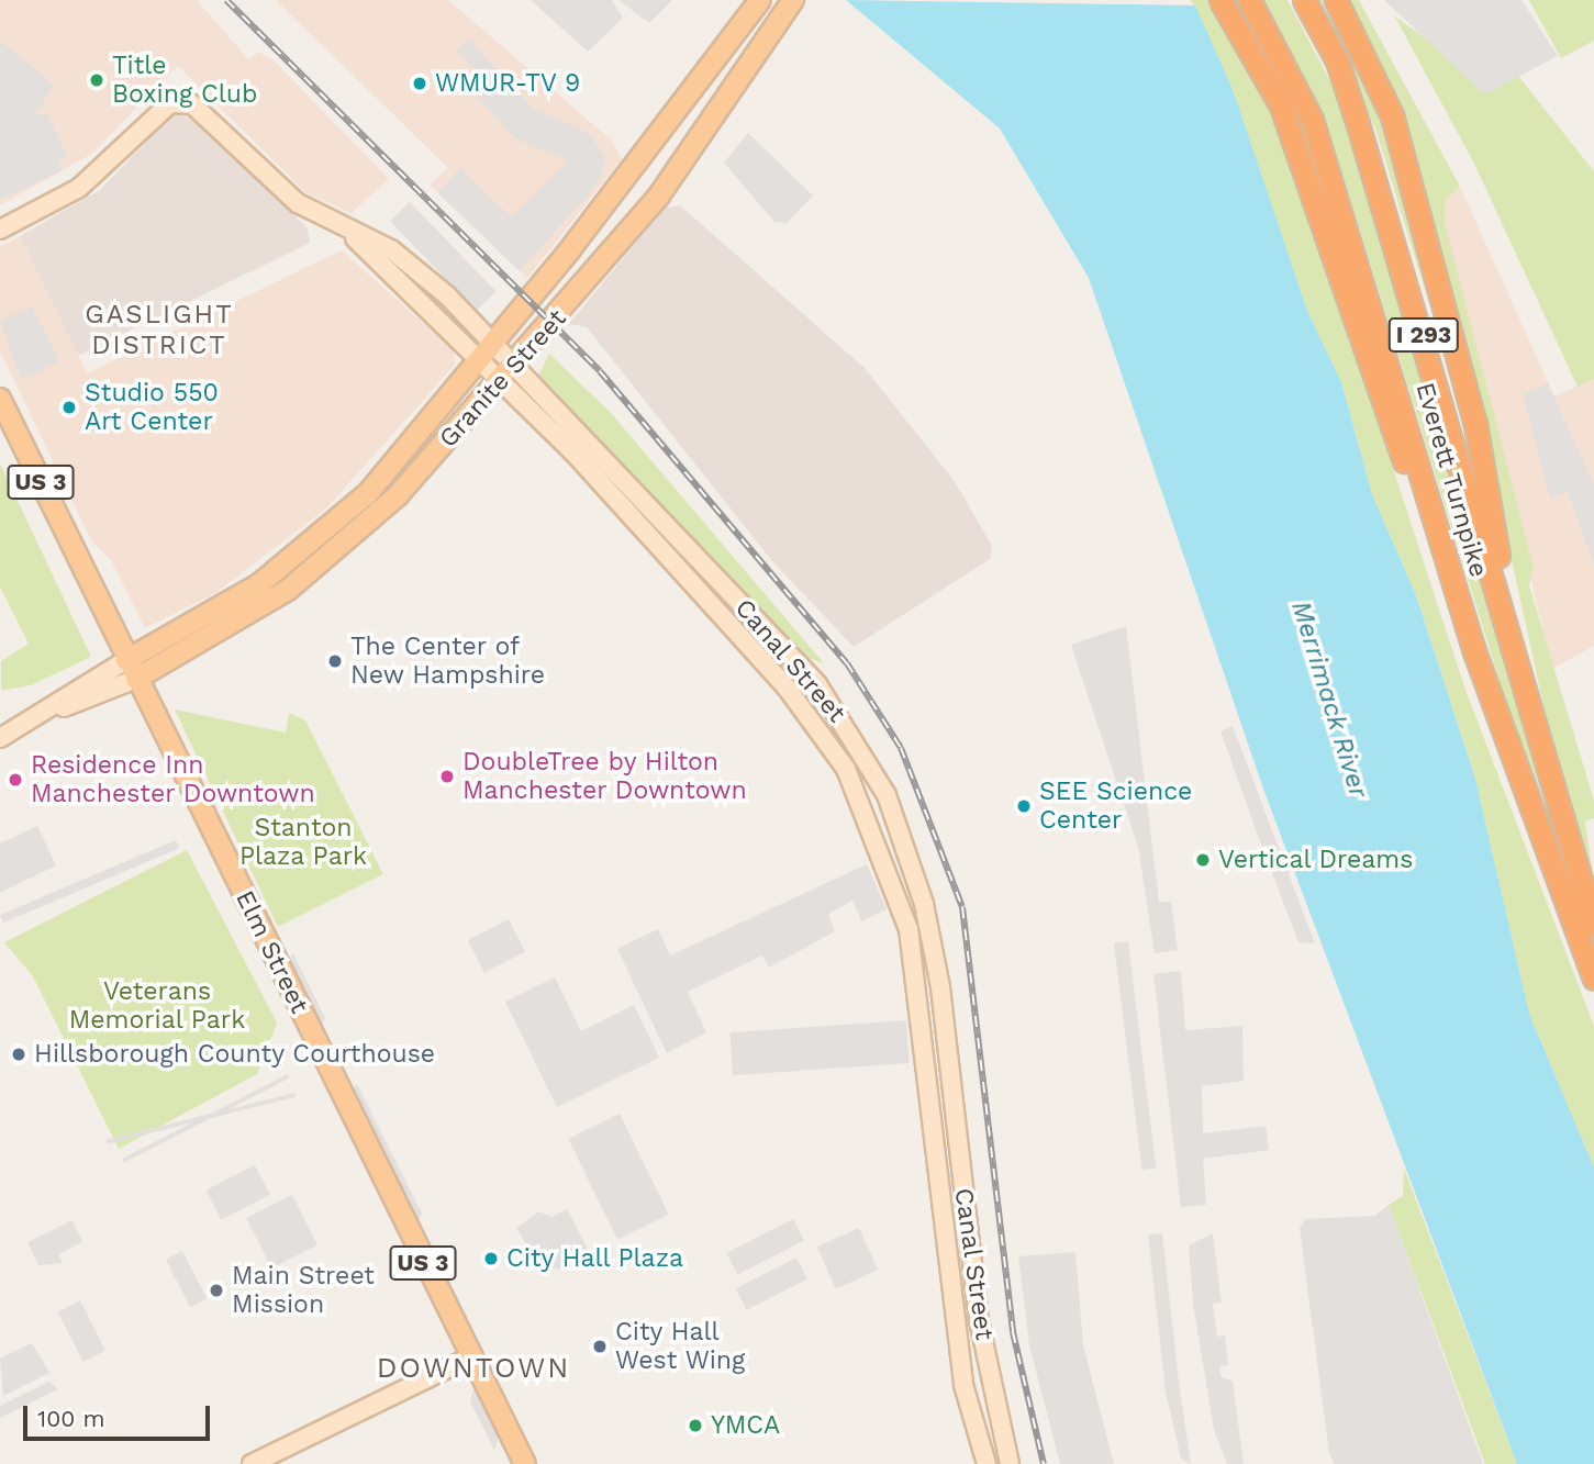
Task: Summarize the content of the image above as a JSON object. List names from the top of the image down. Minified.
{"streets":{"highway":["I 293","Everett Turnpike"],"main road":["Granite Street","US 3","Elm Street"],"street":["Canal Street"]},"crossings":[["Granite Street","Canal Street"],["Granite Street","Elm Street"]],"districts":["GASLIGHT DISTRICT","DOWNTOWN"],"water":["Merrimack River"],"parks":["Stanton Plaza Park","Veterans Memorial Park"],"places":["Title Boxing Club","WMUR-TV 9","Studio 550 Art Center","The Center of New Hampshire","DoubleTree by Hilton Manchester Downtown","Residence Inn Manchester Downtown","SEE Science Center","Vertical Dreams","Hillsborough County Courthouse","City Hall Plaza","Main Street Mission","City Hall West Wing","YMCA"],"scale_bar":"100 m"}
